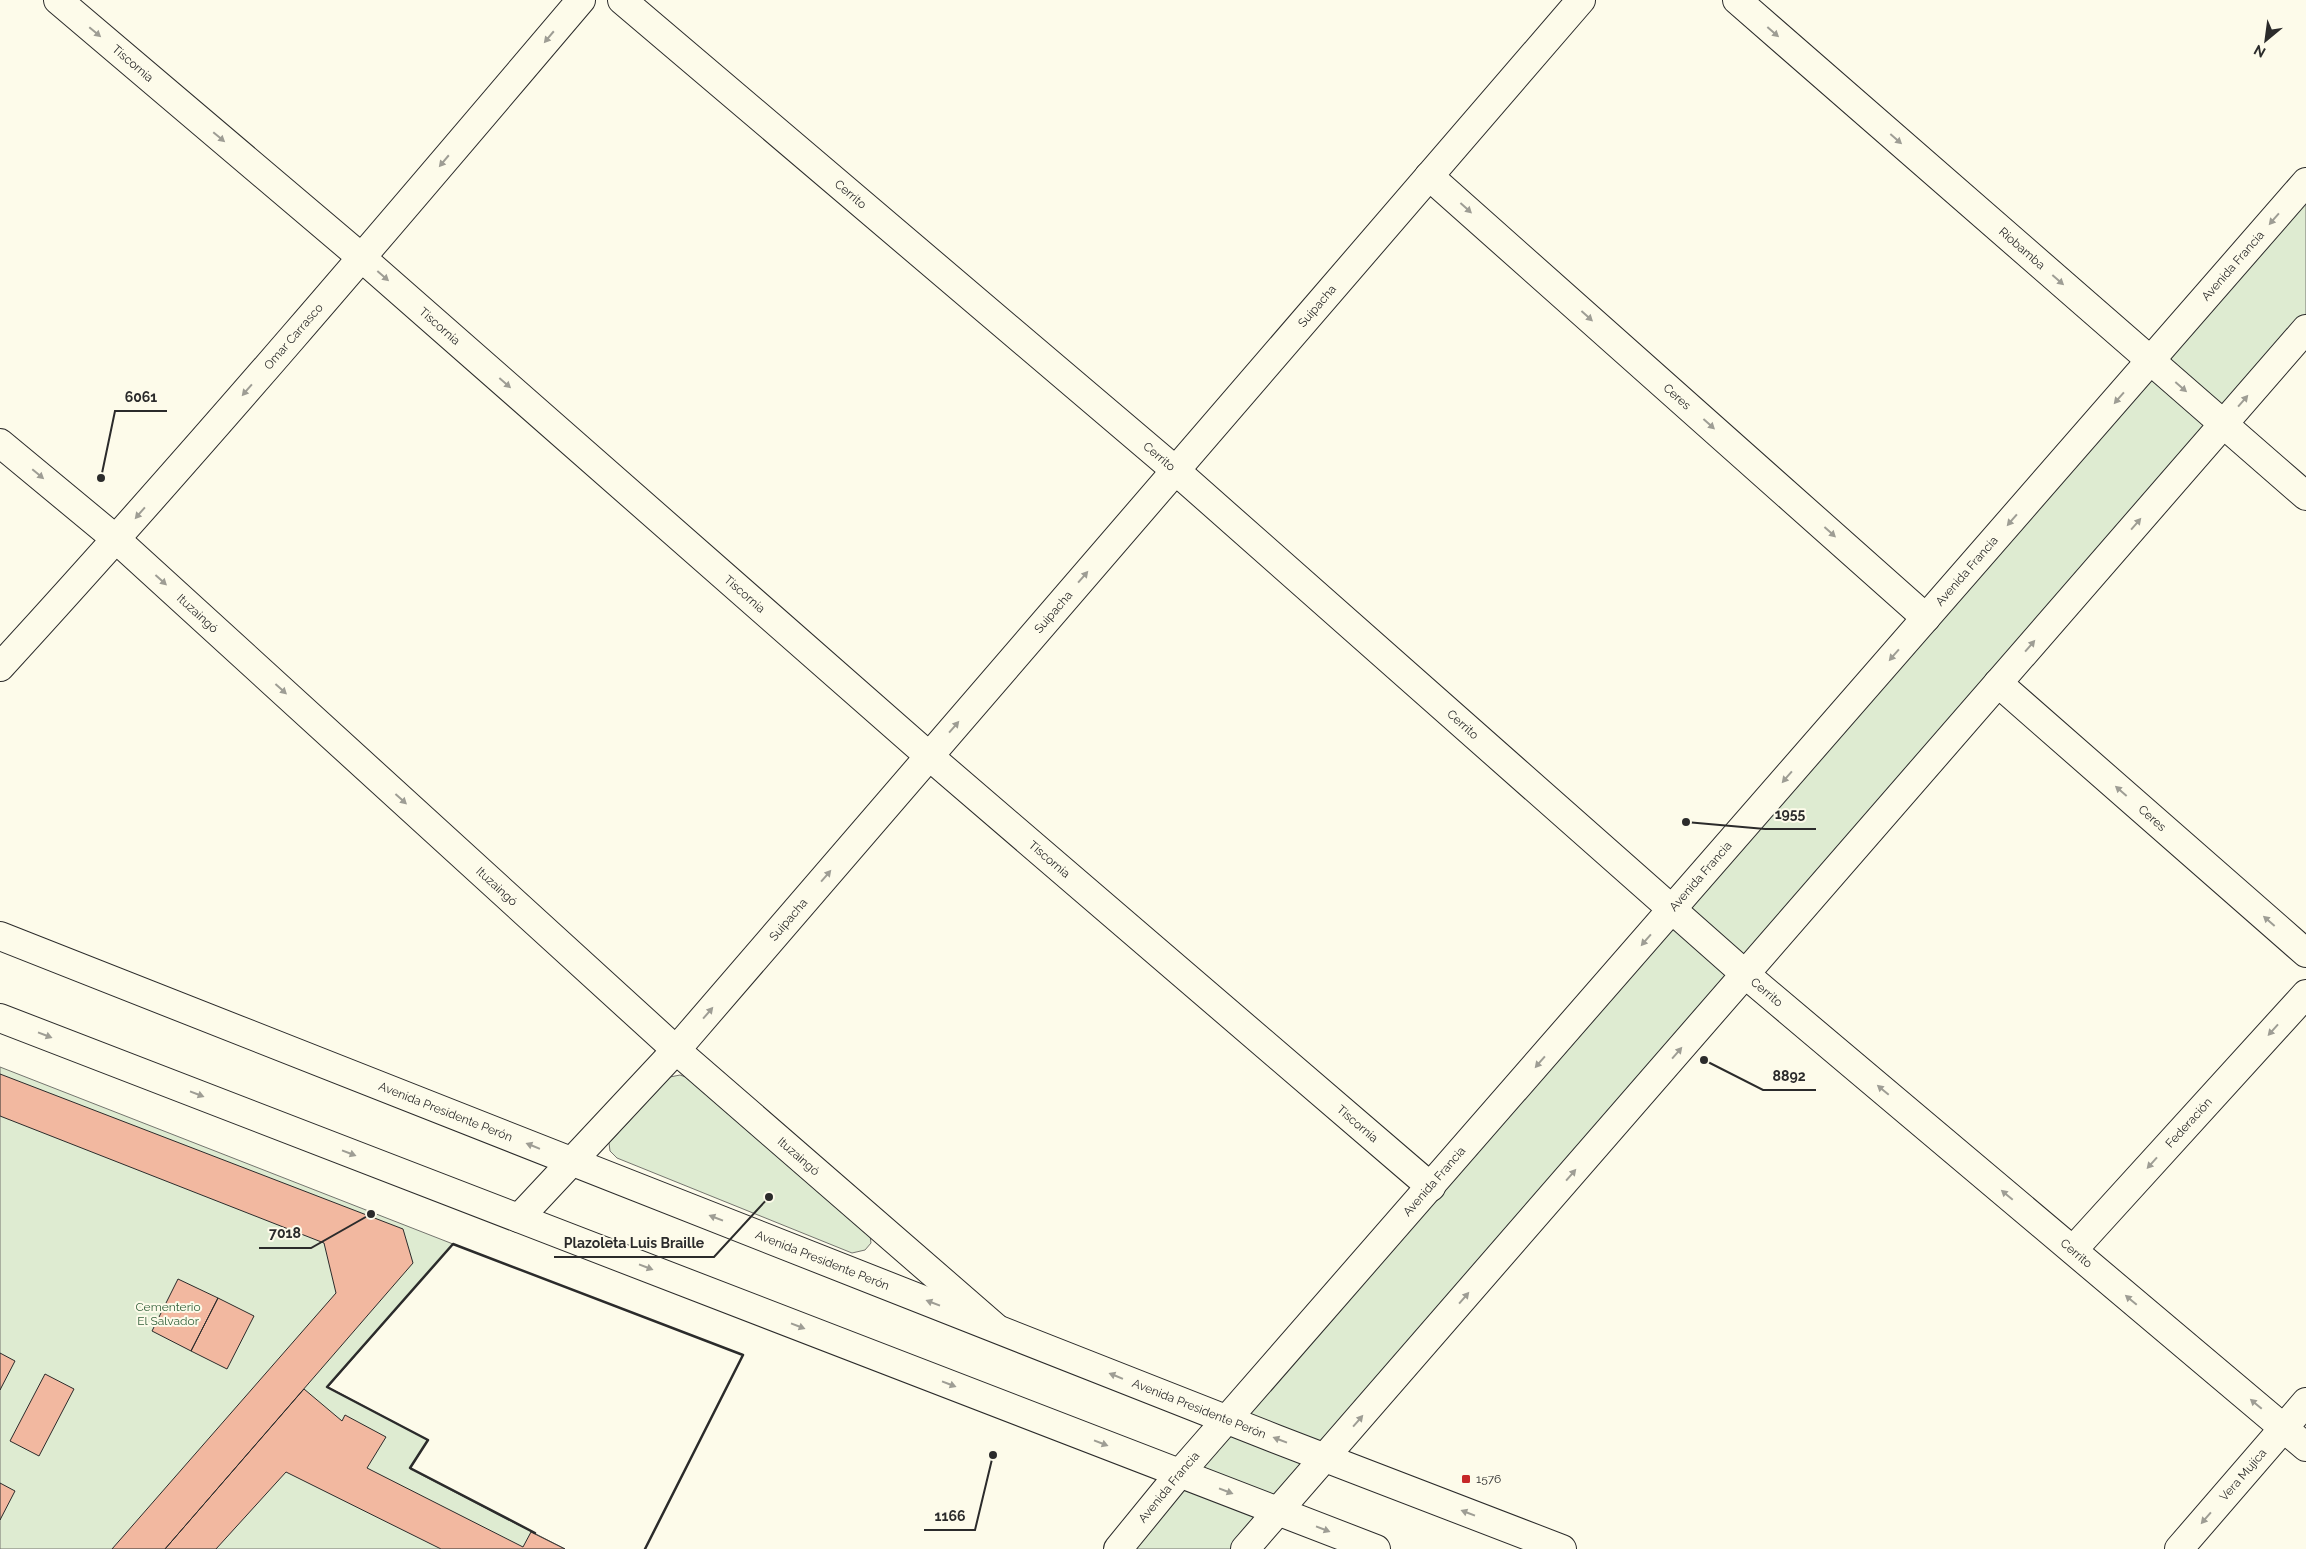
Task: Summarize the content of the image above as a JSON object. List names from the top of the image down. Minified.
{"streets":{"street":["Tiscornia","Cerrito","Riobamba","Avenida Francia","Suipacha","Omar Carrasco","Ceres","Ituzaingó","Avenida Presidente Perón","Federación","Vera Mujíca"]},"crossings":[["Tiscornia","Avenida Francia"],["Tiscornia","Suipacha"],["Tiscornia","Omar Carrasco"],["Cerrito","Avenida Francia"],["Cerrito","Suipacha"],["Cerrito","Federación"],["Cerrito","Vera Mujíca"],["Riobamba","Avenida Francia"],["Avenida Francia","Ceres"],["Avenida Francia","Avenida Presidente Perón"],["Suipacha","Ceres"],["Suipacha","Ituzaingó"],["Suipacha","Avenida Presidente Perón"],["Omar Carrasco","Ituzaingó"],["Ituzaingó","Avenida Presidente Perón"]],"one_way":["Tiscornia","Riobamba","Suipacha","Omar Carrasco","Ituzaingó","Federación","Vera Mujíca"],"parks":["Cementerio El Salvador"],"places":{"other":["6061","1955","8892","Plazoleta Luis Braille","7018","1166"],"transit":["1576"]},"north":"bottom left"}
